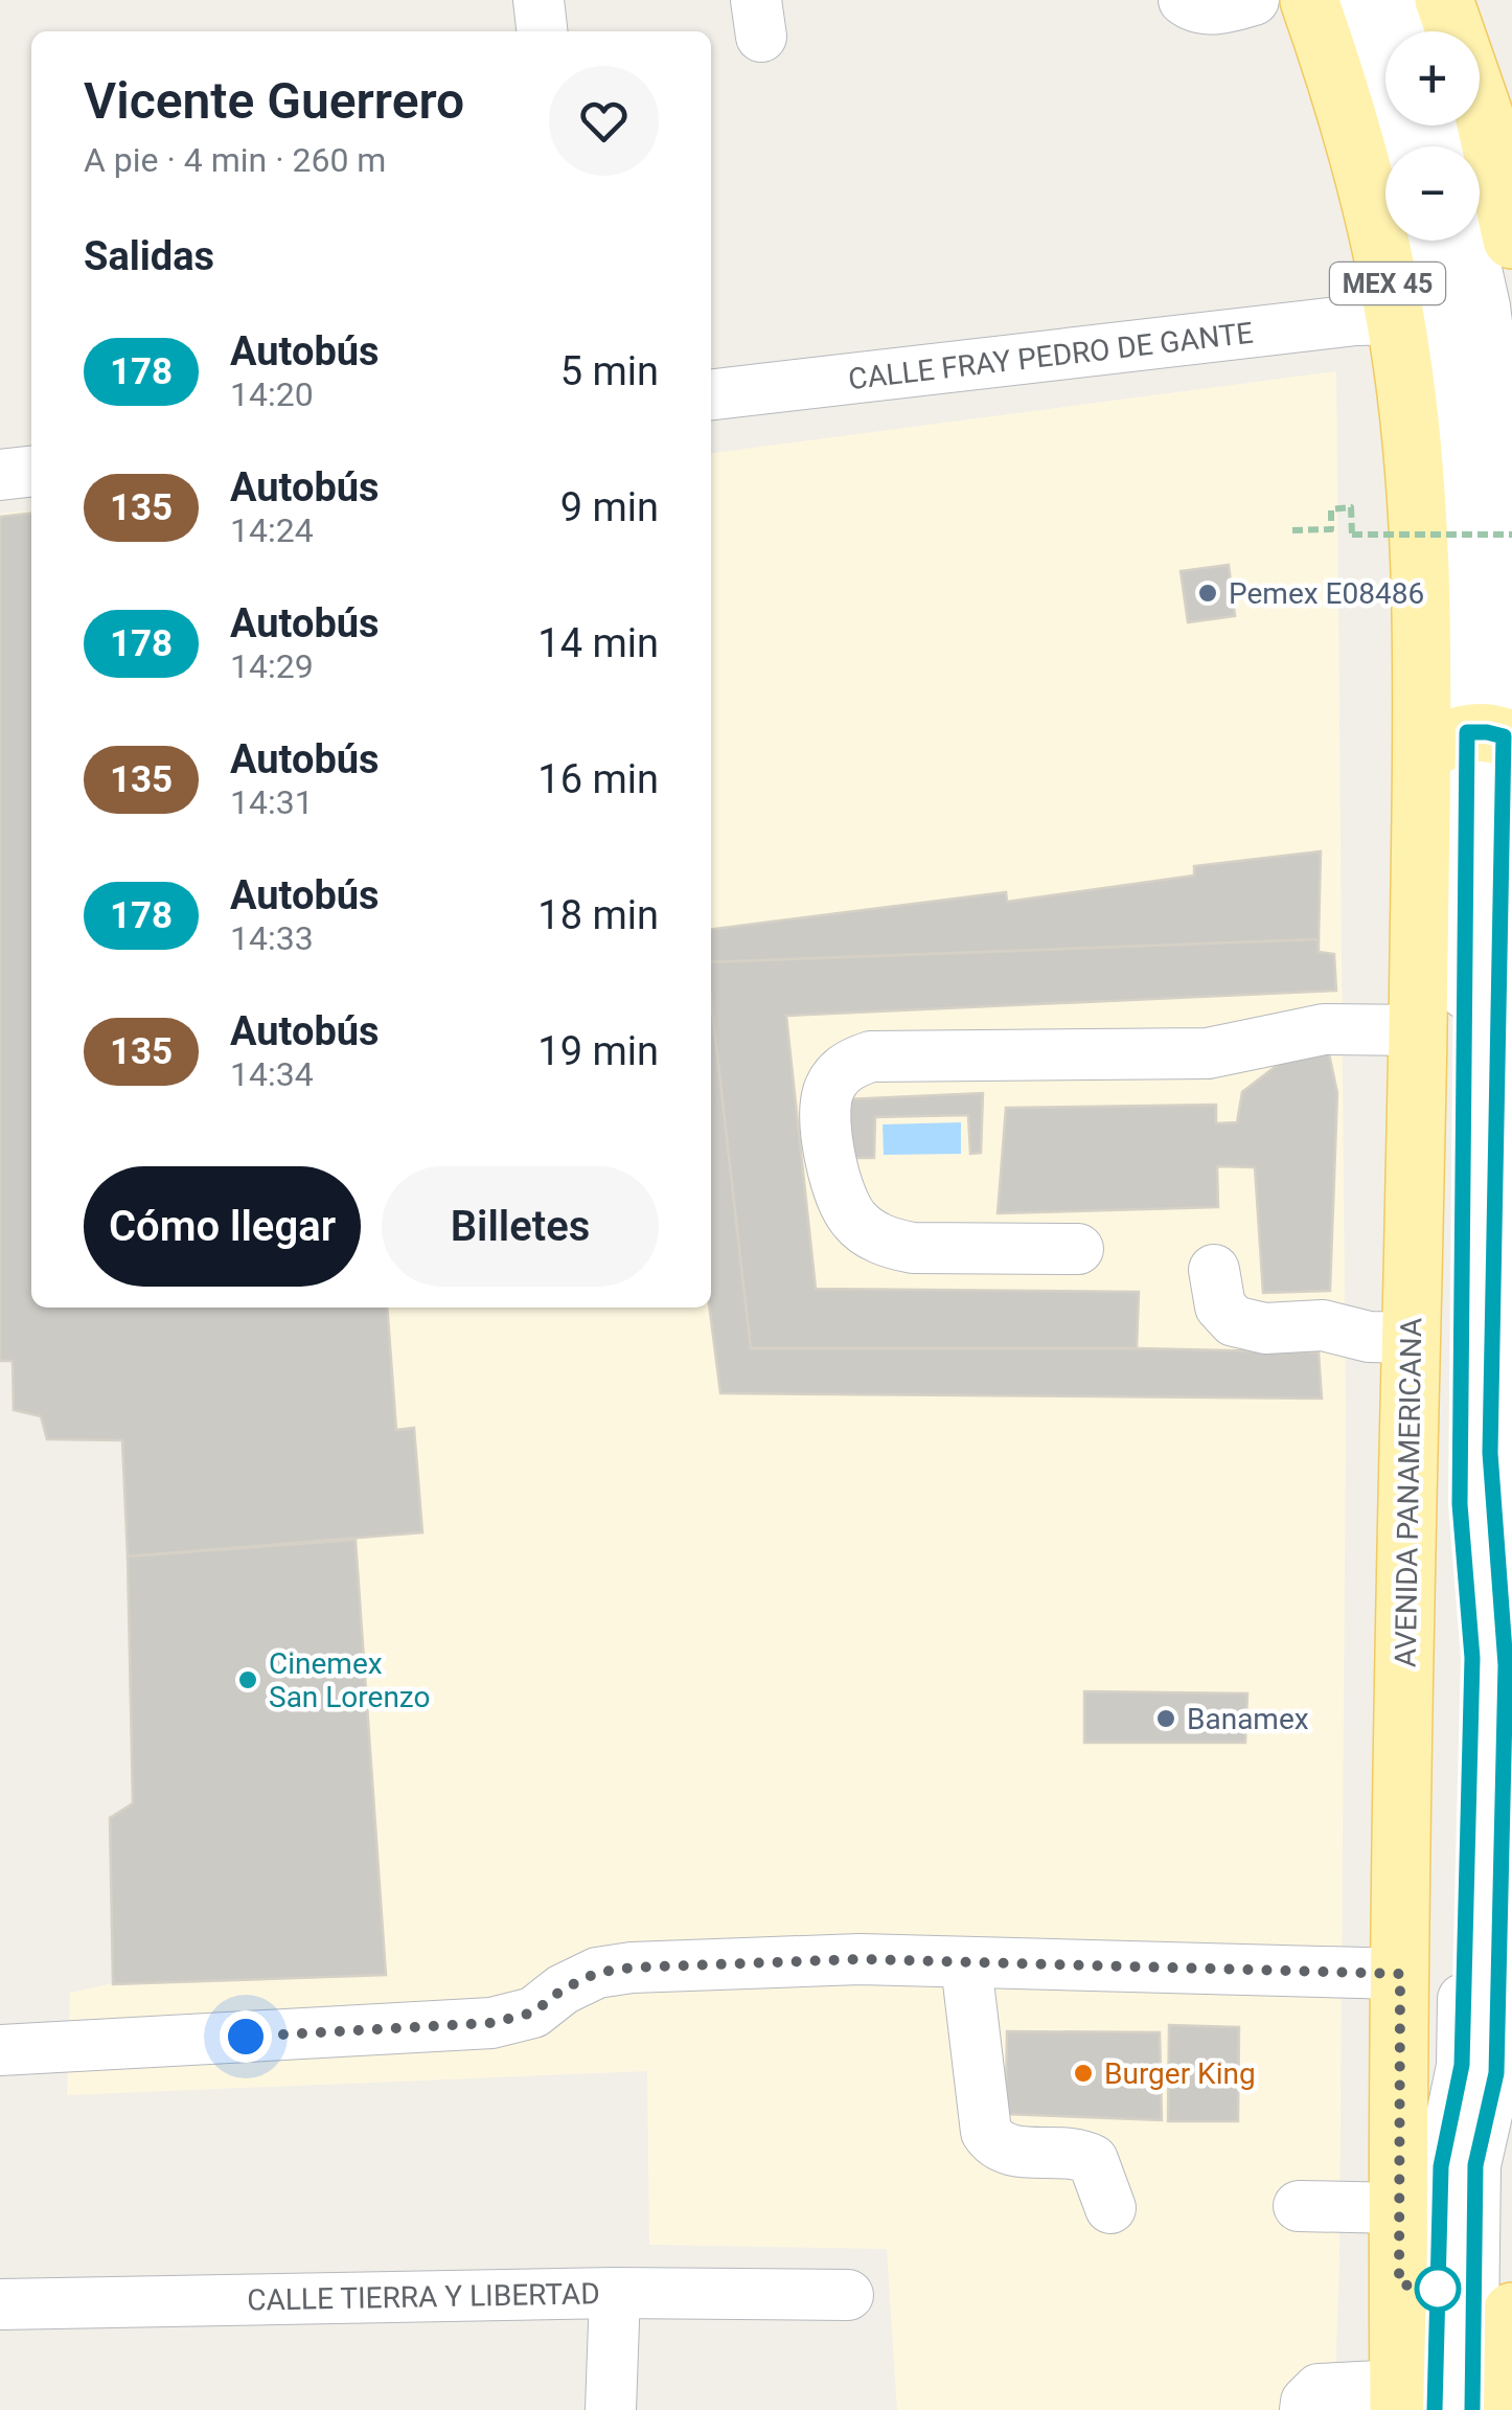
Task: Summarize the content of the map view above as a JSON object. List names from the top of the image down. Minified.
{"streets":{"main road":["MEX 45","AVENIDA PANAMERICANA"],"street":["CALLE FRAY PEDRO DE GANTE","CALLE TIERRA Y LIBERTAD"]},"crossings":[["MEX 45","CALLE FRAY PEDRO DE GANTE"],["MEX 45","AVENIDA PANAMERICANA"],["CALLE FRAY PEDRO DE GANTE","AVENIDA PANAMERICANA"]],"places":["Pemex E08486","Cinemex San Lorenzo","Banamex","Burger King"],"lines":["bus line 178"],"page":{"map_buttons":["+","−"],"heading":[["Vicente Guerrero","A pie · 4 min · 260 m"],"Salidas"],"list":[{"mark":"178","name":"Autobús","note":"14:20","value":"5 min"},{"mark":"135","name":"Autobús","note":"14:24","value":"9 min"},{"mark":"178","name":"Autobús","note":"14:29","value":"14 min"},{"mark":"135","name":"Autobús","note":"14:31","value":"16 min"},{"mark":"178","name":"Autobús","note":"14:33","value":"18 min"},{"mark":"135","name":"Autobús","note":"14:34","value":"19 min"}],"buttons":["Cómo llegar","Billetes"]}}
